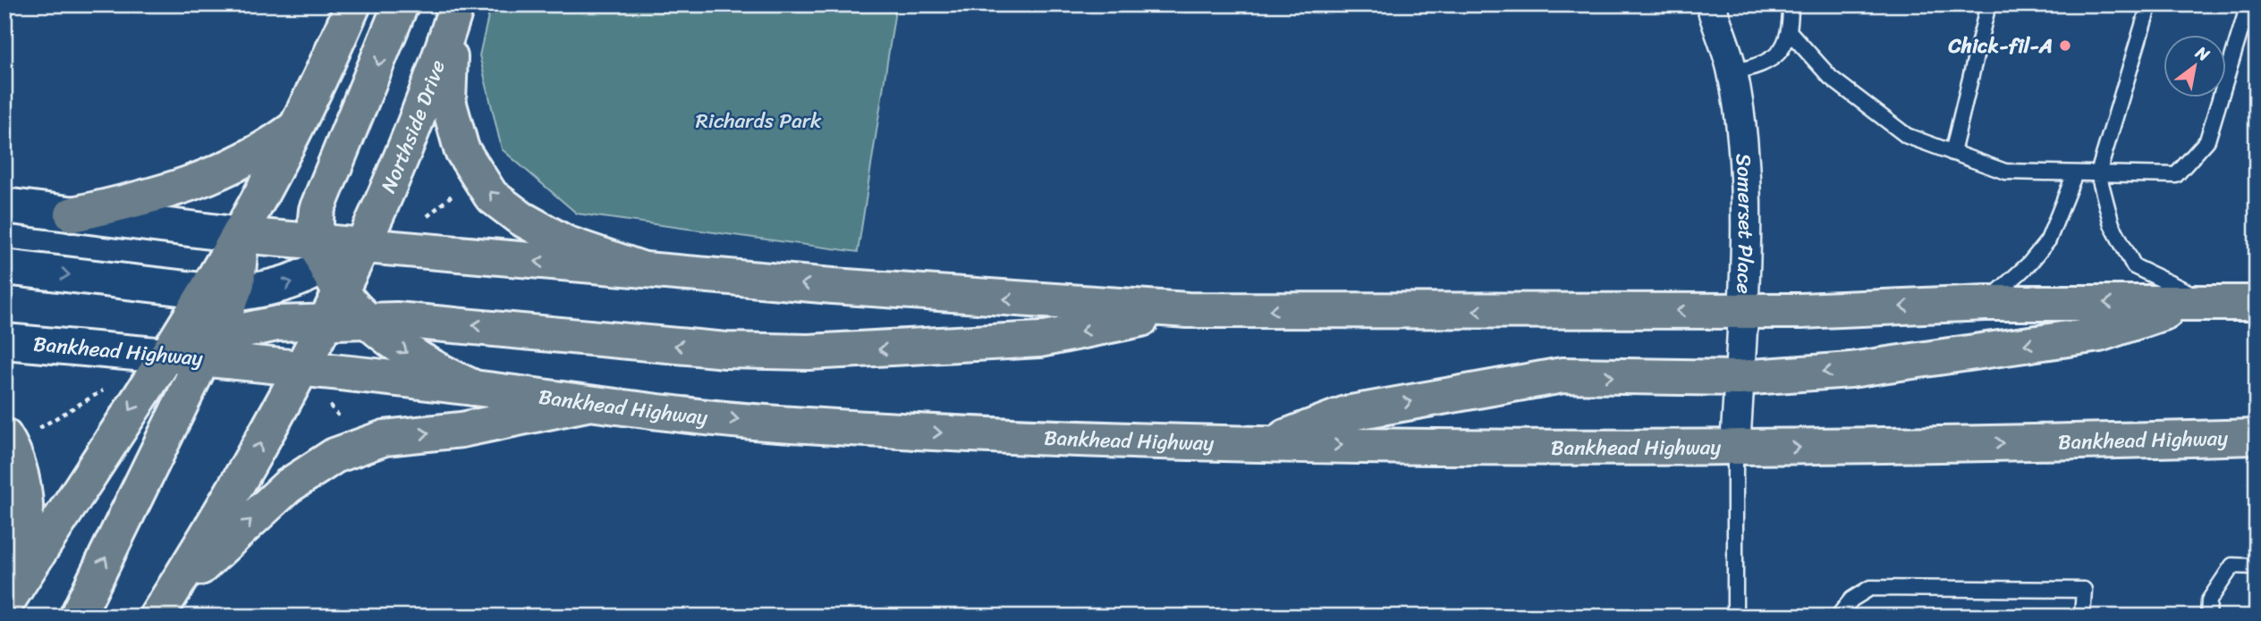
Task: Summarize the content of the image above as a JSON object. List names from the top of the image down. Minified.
{"streets":{"main road":["Northside Drive","Bankhead Highway"],"street":["Somerset Place"]},"crossings":[["Northside Drive","Bankhead Highway"],["Somerset Place","Bankhead Highway"]],"parks":["Richards Park"],"places":["Chick-fil-A"],"north":"top right"}
